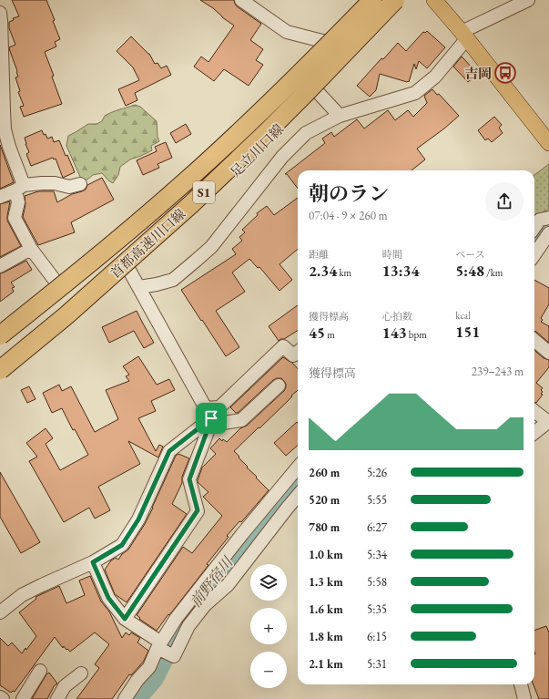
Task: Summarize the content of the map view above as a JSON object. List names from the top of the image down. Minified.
{"streets":{"highway":["S1","首都高速川口線"],"main road":["足立川口線"]},"water":["前野宿川"],"places":{"bus stop":["吉岡"]},"page":{"heading":["朝のラン","07:04 · 9 × 260 m"],"stats":[["距離","2.34 km"],["時間","13:34"],["ペース","5:48 /km"],["獲得標高","45 m"],["心拍数","143 bpm"],["kcal","151"]],"chart":["獲得標高","239–243 m"],"list":[{"name":"260 m","note":"5:26"},{"name":"520 m","note":"5:55"},{"name":"780 m","note":"6:27"},{"name":"1.0 km","note":"5:34"},{"name":"1.3 km","note":"5:58"},{"name":"1.6 km","note":"5:35"},{"name":"1.8 km","note":"6:15"},{"name":"2.1 km","note":"5:31"}],"map_buttons":["+","−"]}}
